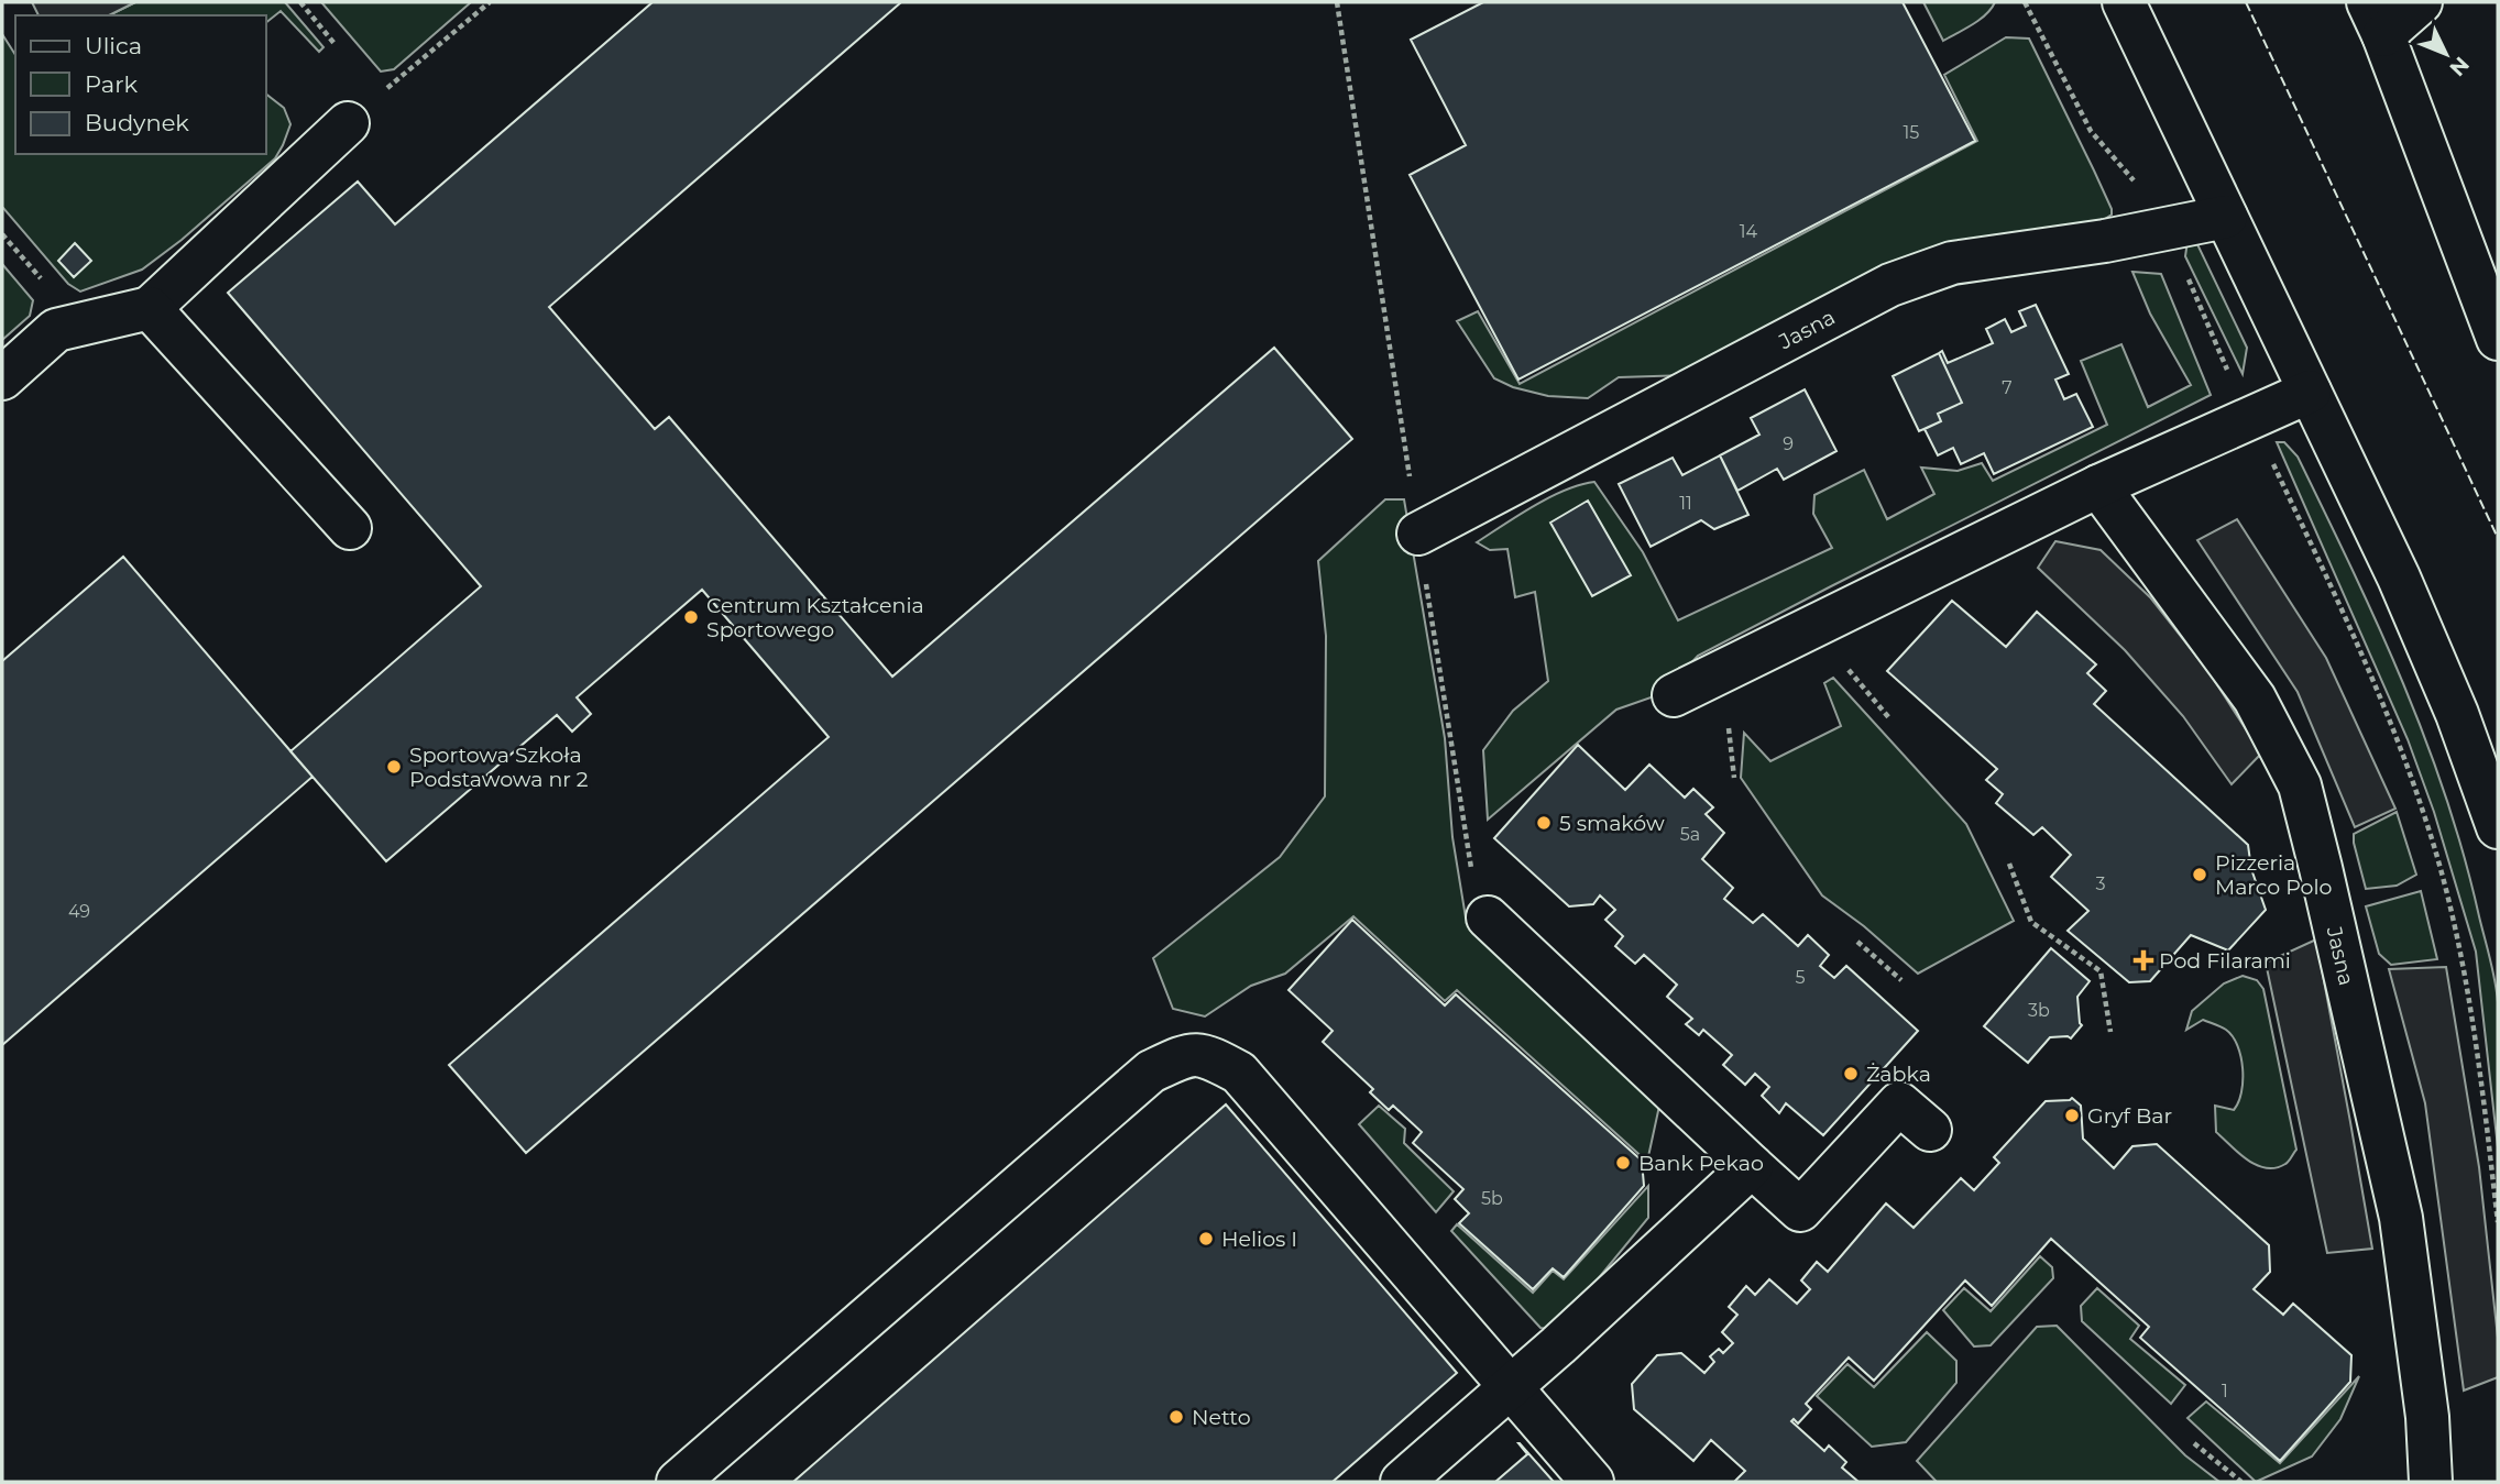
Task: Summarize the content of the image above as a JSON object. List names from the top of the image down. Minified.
{"streets":{"street":["Jasna"]},"places":{"other":["Centrum Kształcenia Sportowego","Sportowa Szkoła Podstawowa nr 2","5 smaków","Pizzeria Marco Polo","Żabka","Gryf Bar","Bank Pekao","Helios I","Netto"],"health":["Pod Filarami"]},"house_numbers":["15","14","7","9","11","5a","3","49","5","3b","5b","1"],"legend":["Ulica","Park","Budynek"],"north":"bottom right"}
